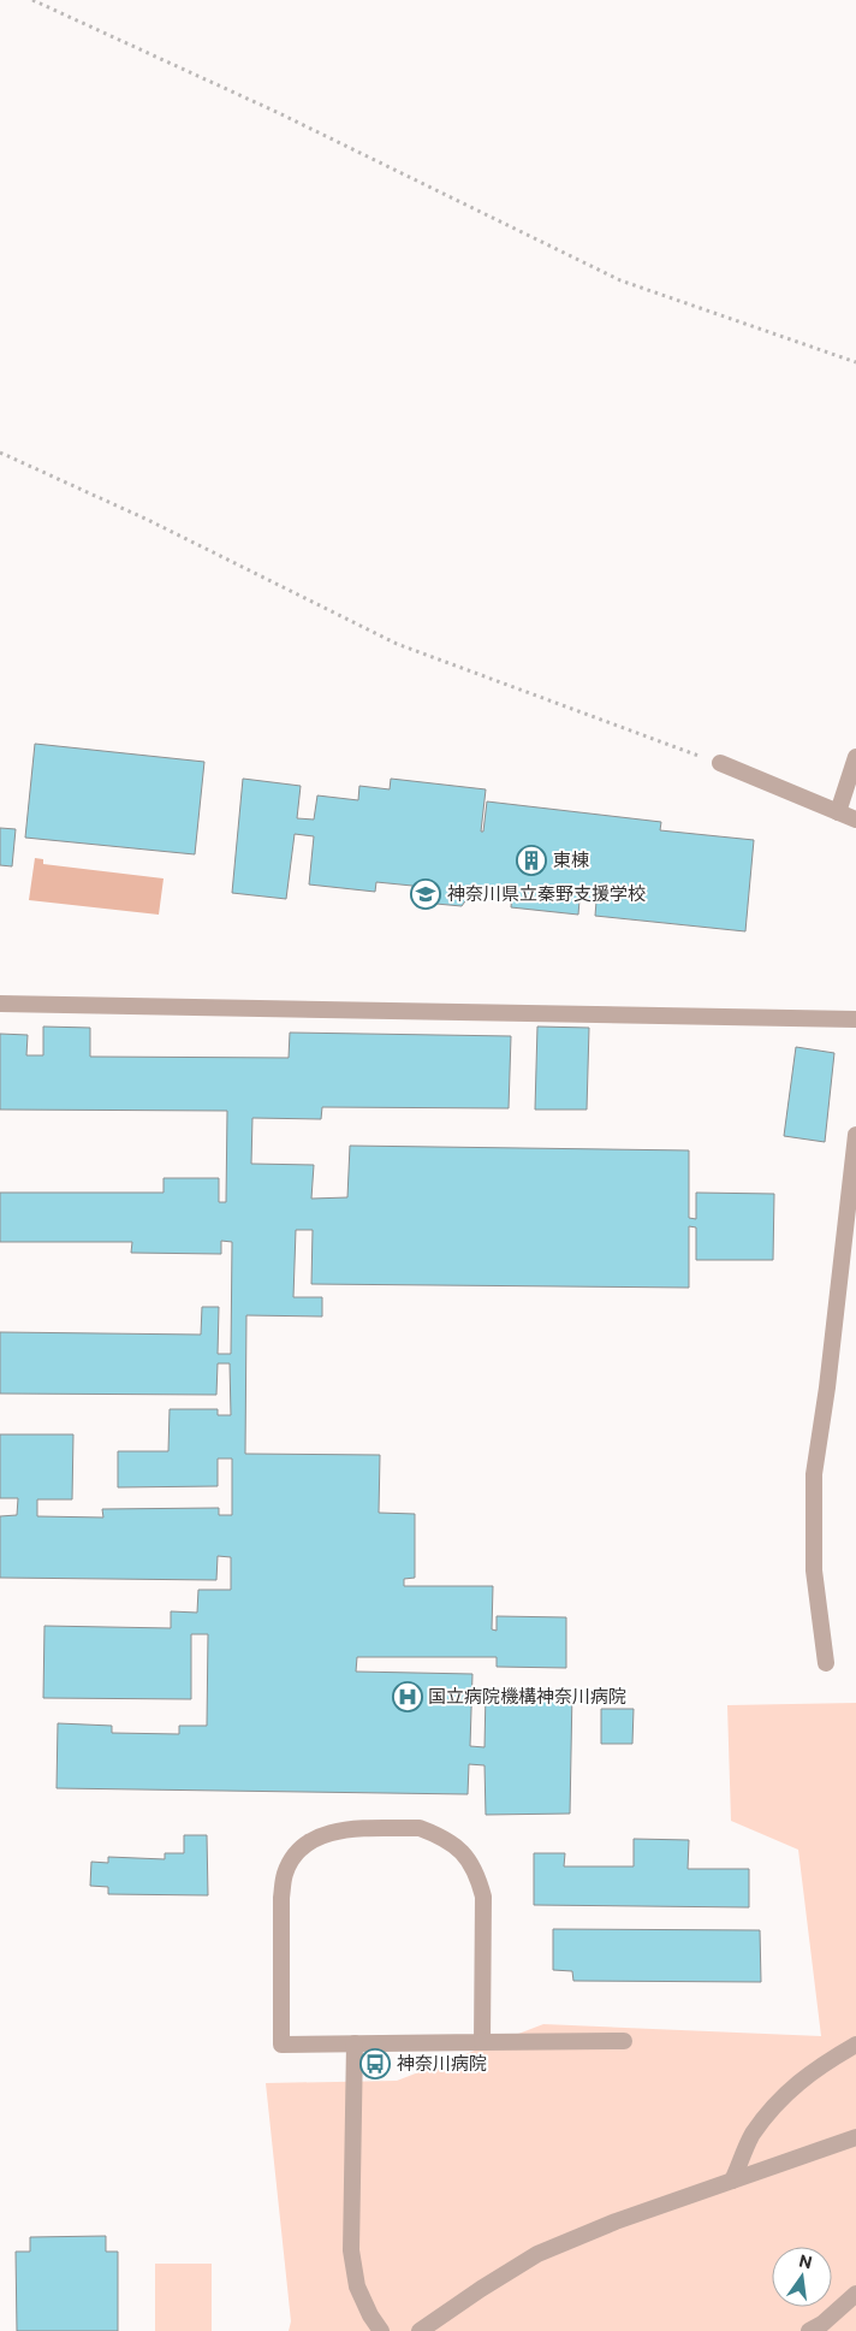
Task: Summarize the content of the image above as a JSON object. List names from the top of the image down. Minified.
{"places":{"building":["東棟"],"school or university":["神奈川県立秦野支援学校"],"hospital":["国立病院機構神奈川病院"],"bus stop":["神奈川病院"]},"north":"top"}
